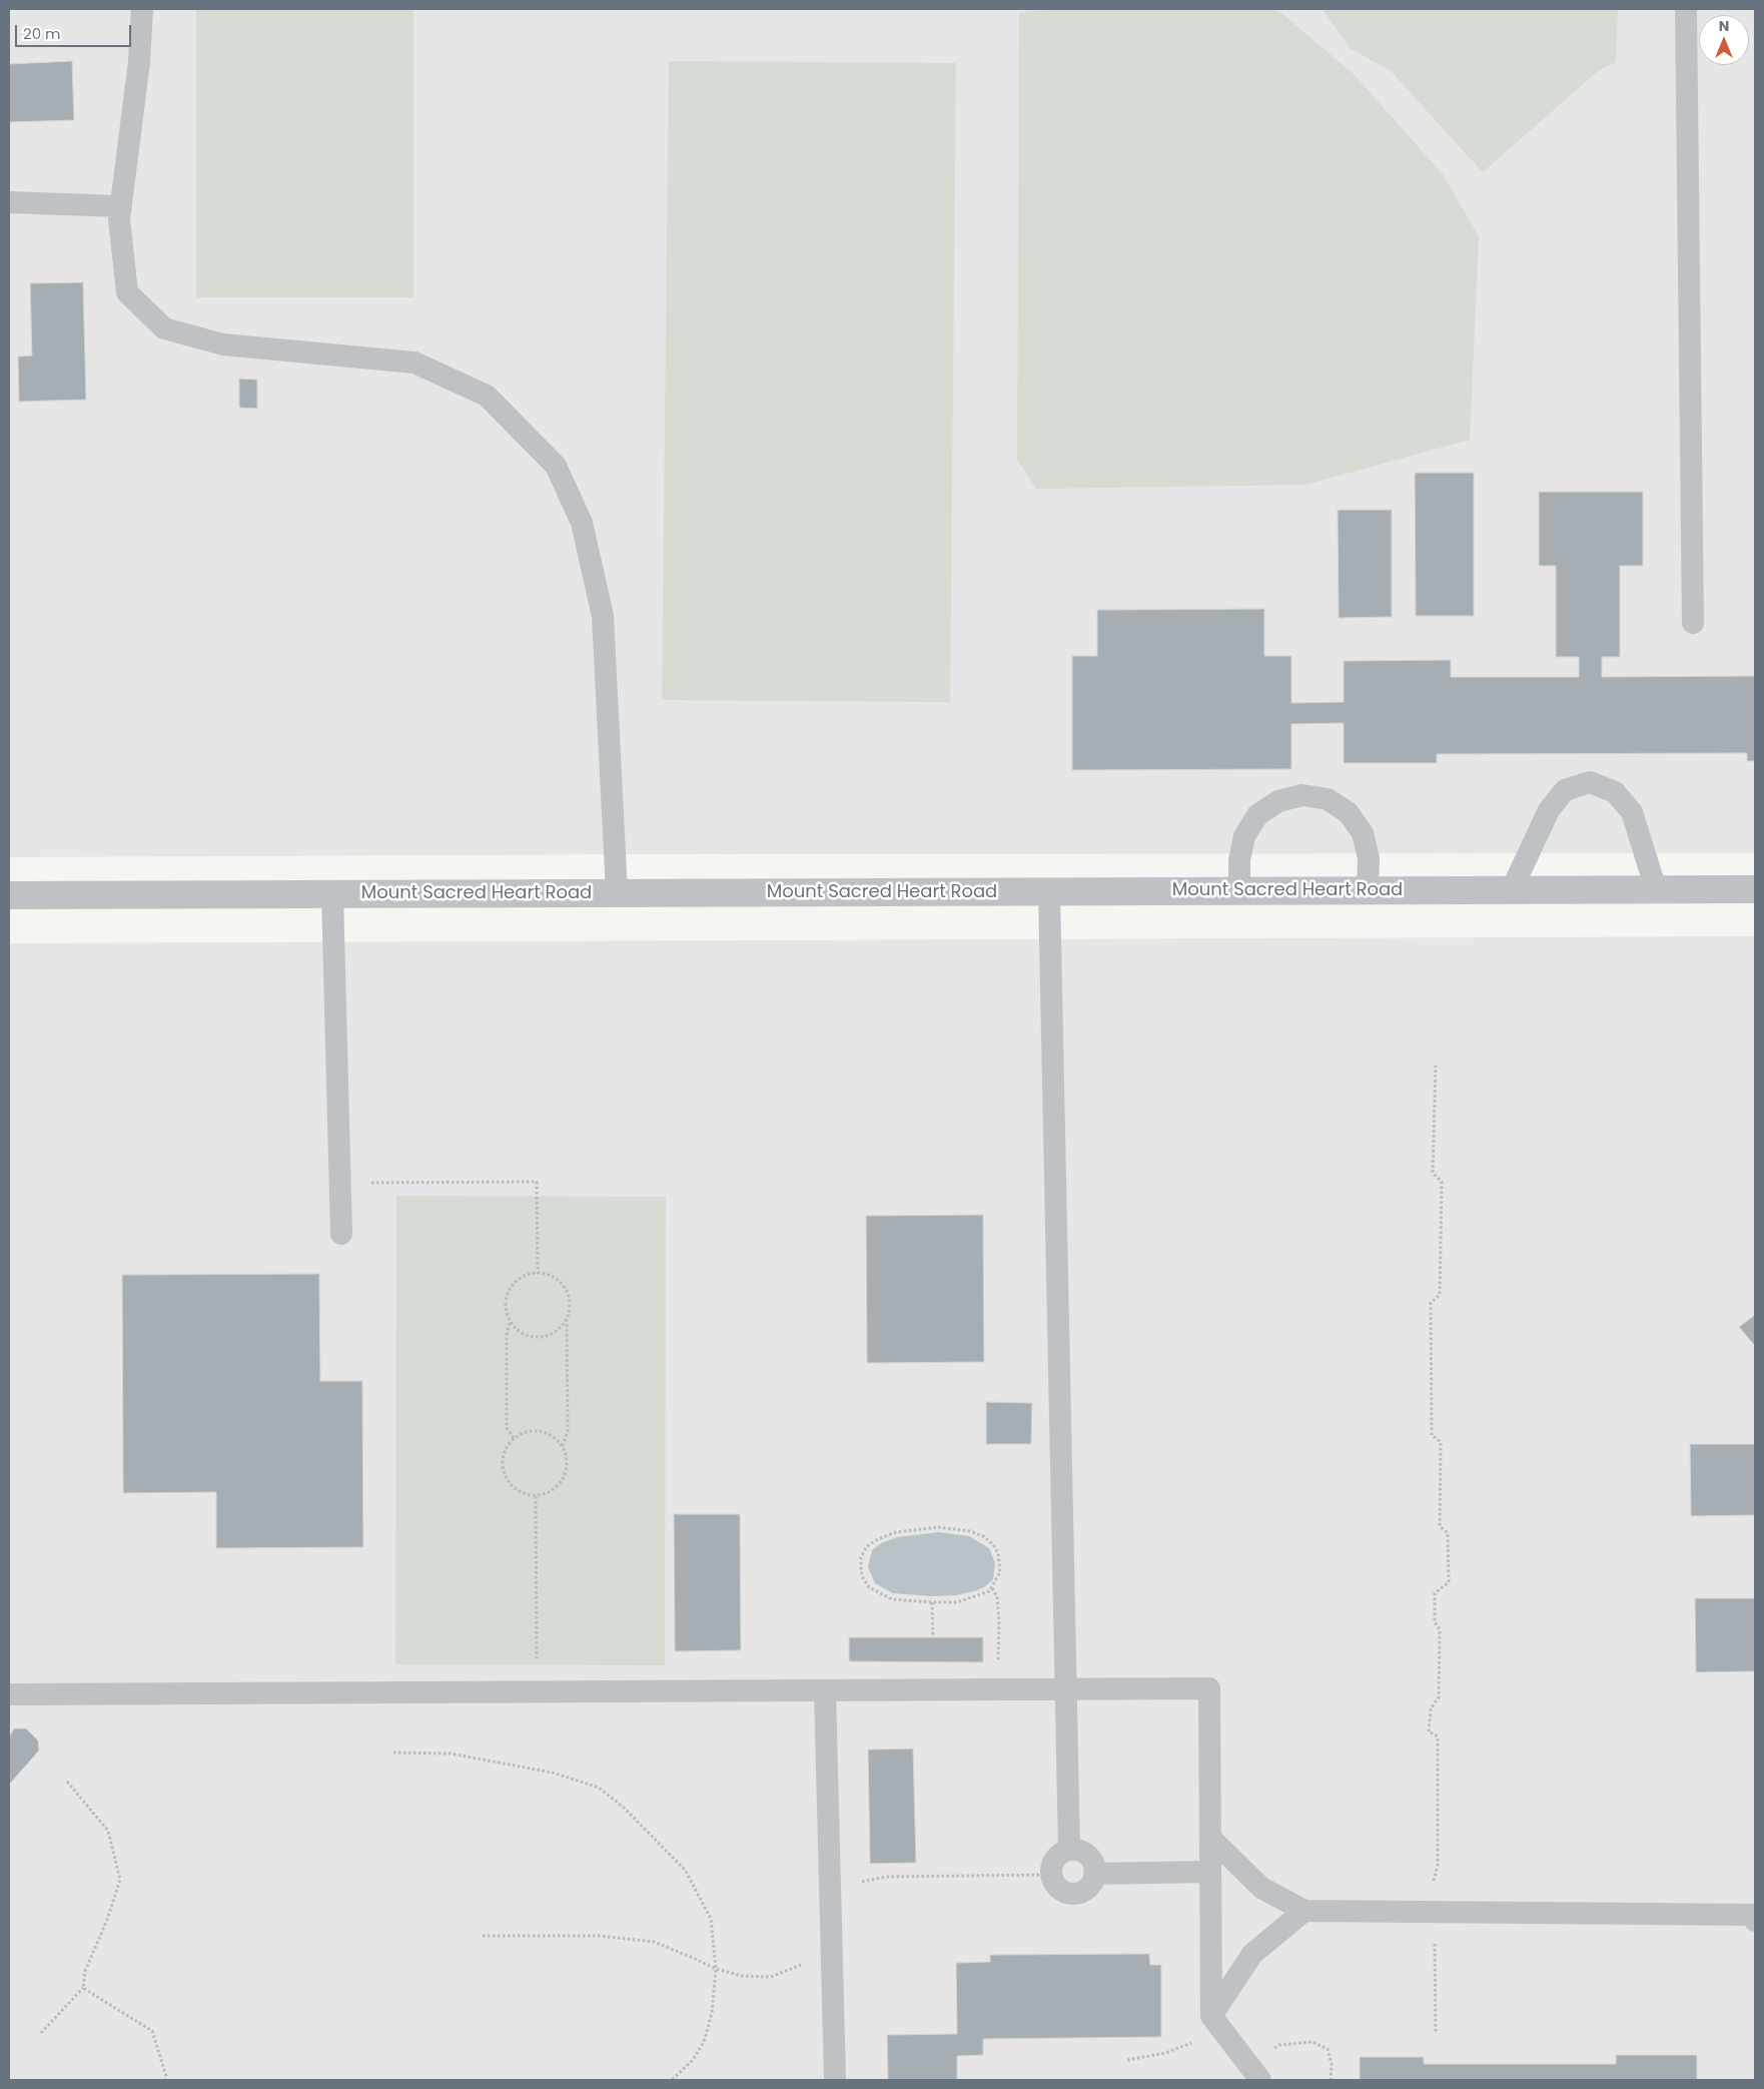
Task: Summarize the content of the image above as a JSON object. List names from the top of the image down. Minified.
{"streets":{"street":["Mount Sacred Heart Road"]},"scale_bar":"20 m","north":"top"}
